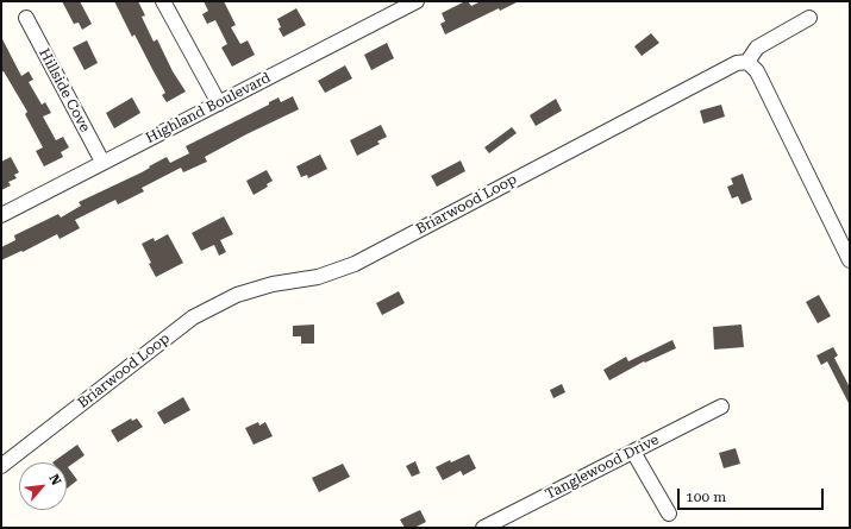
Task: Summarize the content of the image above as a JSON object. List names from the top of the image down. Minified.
{"streets":{"street":["Hillside Cove","Highland Boulevard","Briarwood Loop","Tanglewood Drive"]},"crossings":[["Hillside Cove","Highland Boulevard"]],"scale_bar":"100 m","north":"top right"}
